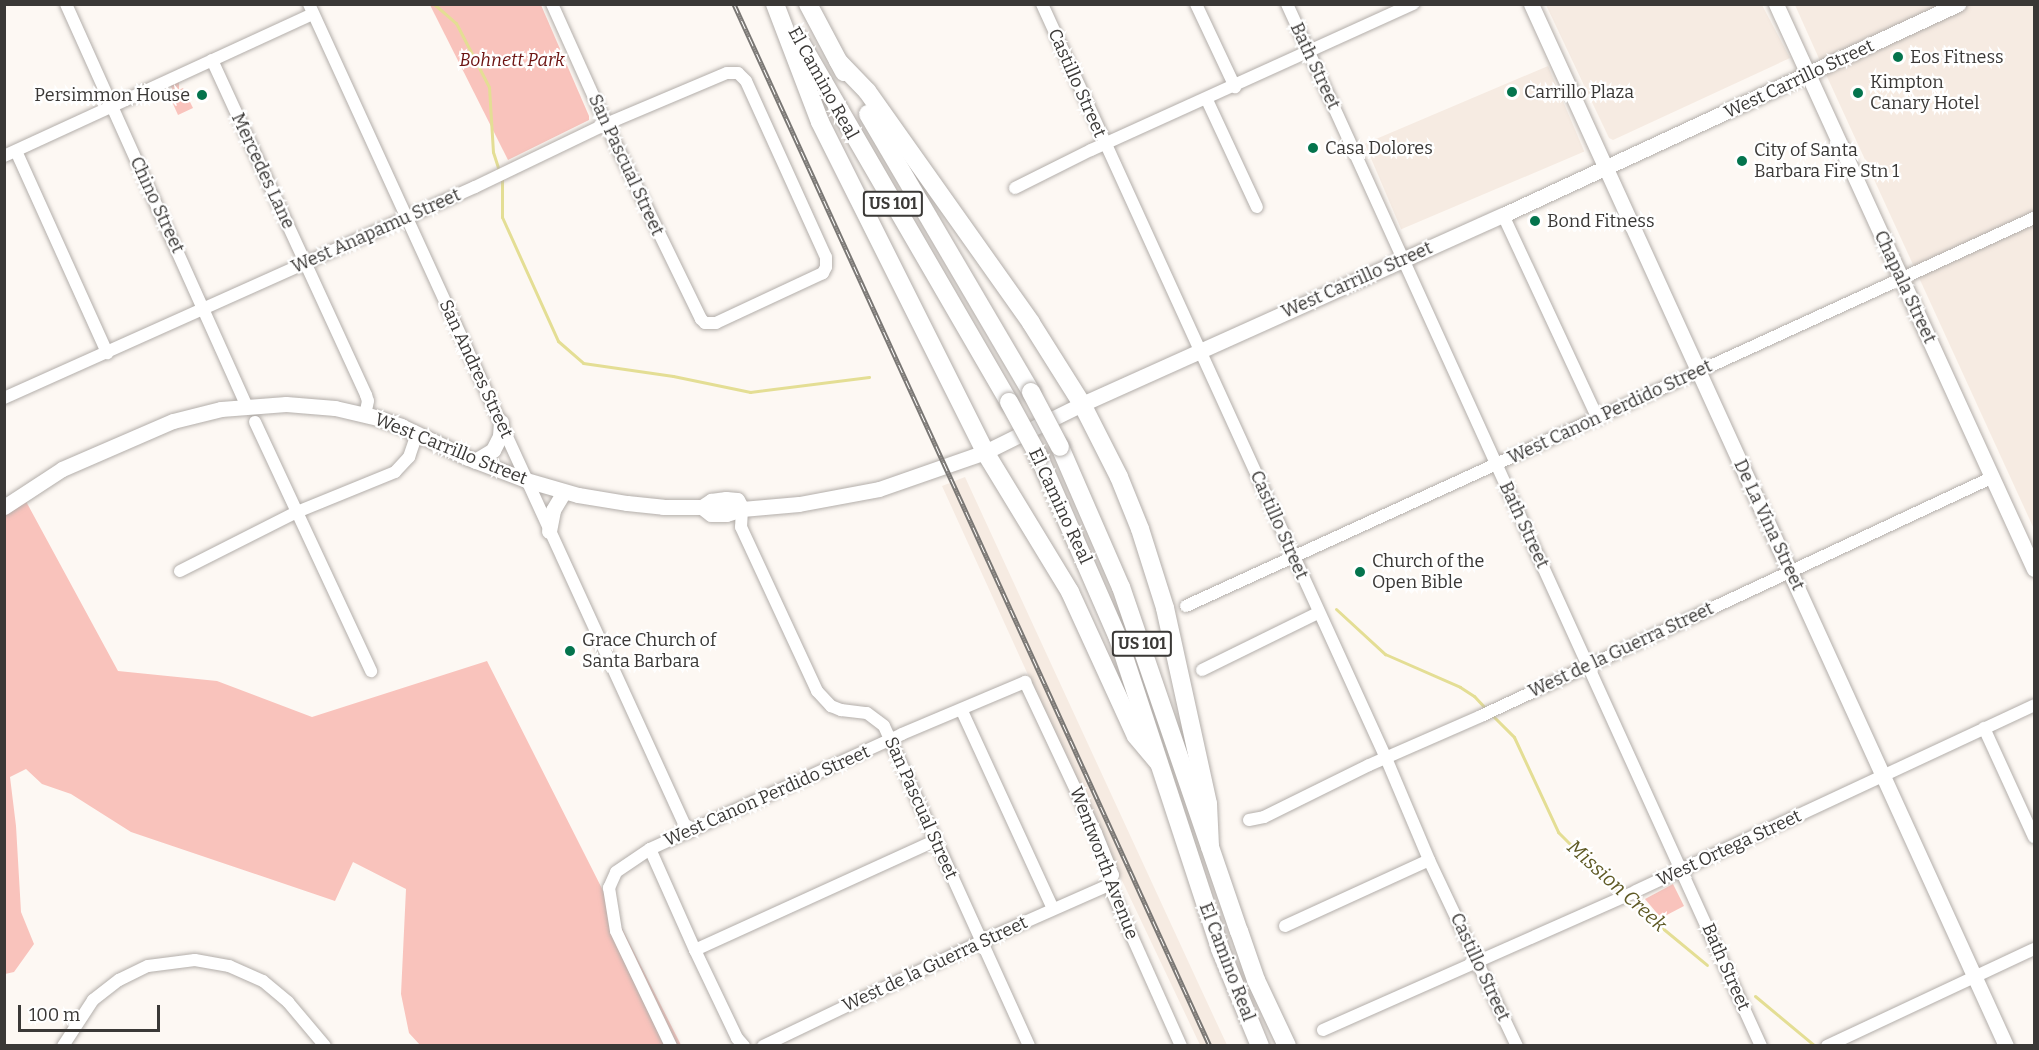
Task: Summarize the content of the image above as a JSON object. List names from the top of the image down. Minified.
{"streets":{"highway":["El Camino Real","US 101"],"main road":["West Carrillo Street","Chapala Street","De La Vina Street"],"street":["Bath Street","Castillo Street","San Pascual Street","Mercedes Lane","Chino Street","West Anapamu Street","San Andres Street","West Canon Perdido Street","West de la Guerra Street","West Ortega Street","Wentworth Avenue"]},"crossings":[["Bath Street","West Carrillo Street"],["Bath Street","West Canon Perdido Street"],["Bath Street","West de la Guerra Street"],["Bath Street","West Ortega Street"],["West Carrillo Street","Castillo Street"],["West Carrillo Street","San Pascual Street"],["West Carrillo Street","Mercedes Lane"],["West Carrillo Street","Chino Street"],["West Carrillo Street","Chapala Street"],["West Carrillo Street","San Andres Street"],["West Carrillo Street","De La Vina Street"],["Castillo Street","West Canon Perdido Street"],["Castillo Street","West de la Guerra Street"],["Castillo Street","West Ortega Street"],["San Pascual Street","West Anapamu Street"],["San Pascual Street","West Canon Perdido Street"],["San Pascual Street","West de la Guerra Street"],["Mercedes Lane","West Anapamu Street"],["Chino Street","West Anapamu Street"],["West Anapamu Street","San Andres Street"],["Chapala Street","West Canon Perdido Street"],["Chapala Street","West de la Guerra Street"],["San Andres Street","West Canon Perdido Street"],["West Canon Perdido Street","De La Vina Street"],["West Canon Perdido Street","Wentworth Avenue"],["De La Vina Street","West de la Guerra Street"],["De La Vina Street","West Ortega Street"],["West de la Guerra Street","Wentworth Avenue"]],"water":["Mission Creek"],"parks":["Bohnett Park"],"places":["Eos Fitness","Carrillo Plaza","Kimpton Canary Hotel","Persimmon House","Casa Dolores","City of Santa Barbara Fire Stn 1","Bond Fitness","Church of the Open Bible","Grace Church of Santa Barbara"],"scale_bar":"100 m"}
